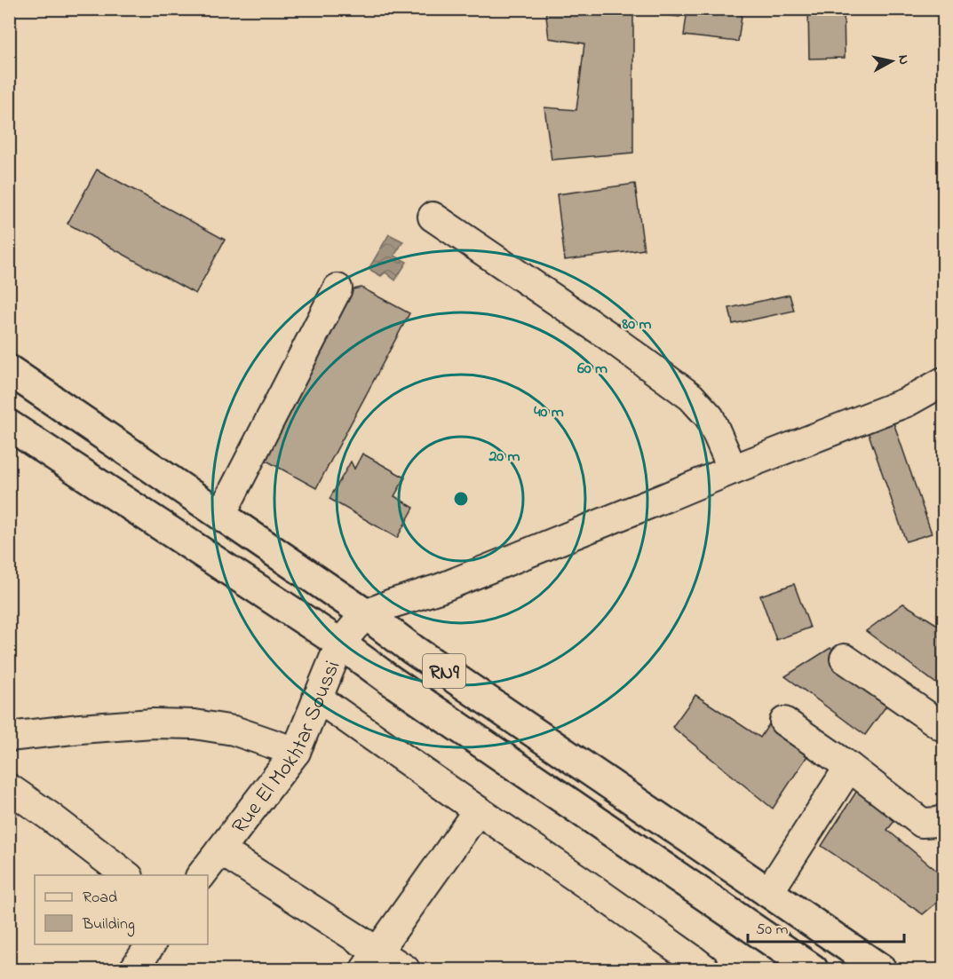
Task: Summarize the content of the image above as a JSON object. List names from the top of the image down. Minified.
{"streets":{"main road":["RN9"],"street":["Rue El Mokhtar Soussi"]},"crossings":[["RN9","Rue El Mokhtar Soussi"]],"legend":["Road","Building"],"scale_bar":"50 m","north":"right","rings":["80 m","60 m","40 m","20 m"]}
